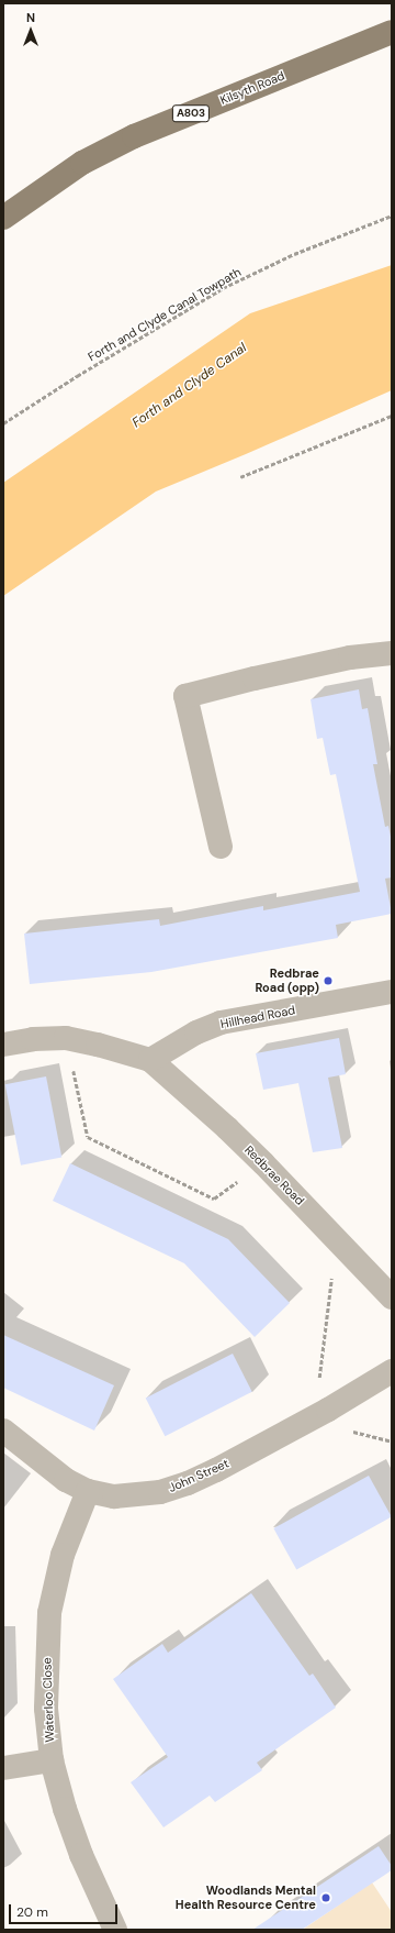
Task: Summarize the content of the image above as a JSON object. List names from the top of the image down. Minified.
{"streets":{"main road":["Kilsyth Road","A803"],"street":["Hillhead Road","Redbrae Road","John Street","Waterloo Close"],"path":["Forth and Clyde Canal Towpath"]},"crossings":[["Hillhead Road","Redbrae Road"],["John Street","Waterloo Close"]],"water":["Forth and Clyde Canal"],"places":["Redbrae Road (opp)","Woodlands Mental Health Resource Centre"],"scale_bar":"20 m","north":"top"}
